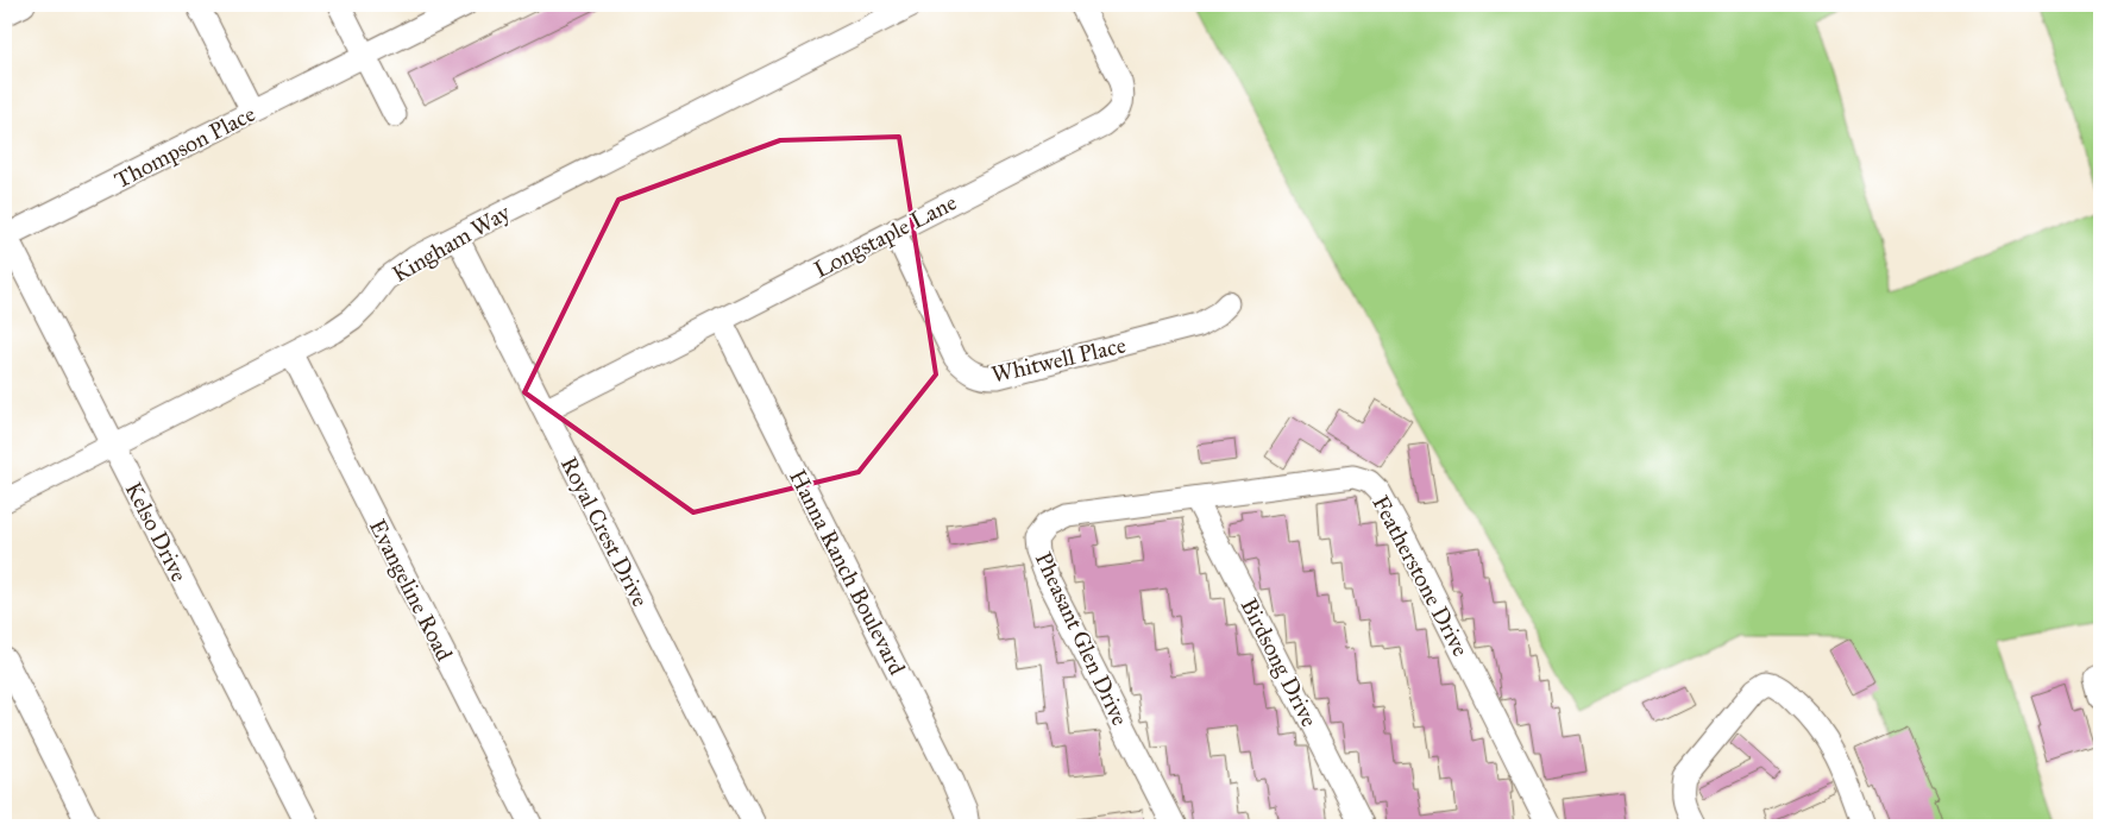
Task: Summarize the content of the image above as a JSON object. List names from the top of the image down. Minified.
{"streets":{"street":["Thompson Place","Longstaple Lane","Kingham Way","Whitwell Place","Kelso Drive","Royal Crest Drive","Hanna Ranch Boulevard","Featherstone Drive","Evangeline Road","Pheasant Glen Drive","Birdsong Drive"]},"crossings":[["Thompson Place","Kelso Drive"],["Longstaple Lane","Whitwell Place"],["Longstaple Lane","Royal Crest Drive"],["Longstaple Lane","Hanna Ranch Boulevard"],["Kingham Way","Kelso Drive"],["Kingham Way","Royal Crest Drive"],["Kingham Way","Evangeline Road"],["Featherstone Drive","Pheasant Glen Drive"],["Featherstone Drive","Birdsong Drive"],["Pheasant Glen Drive","Birdsong Drive"]]}
